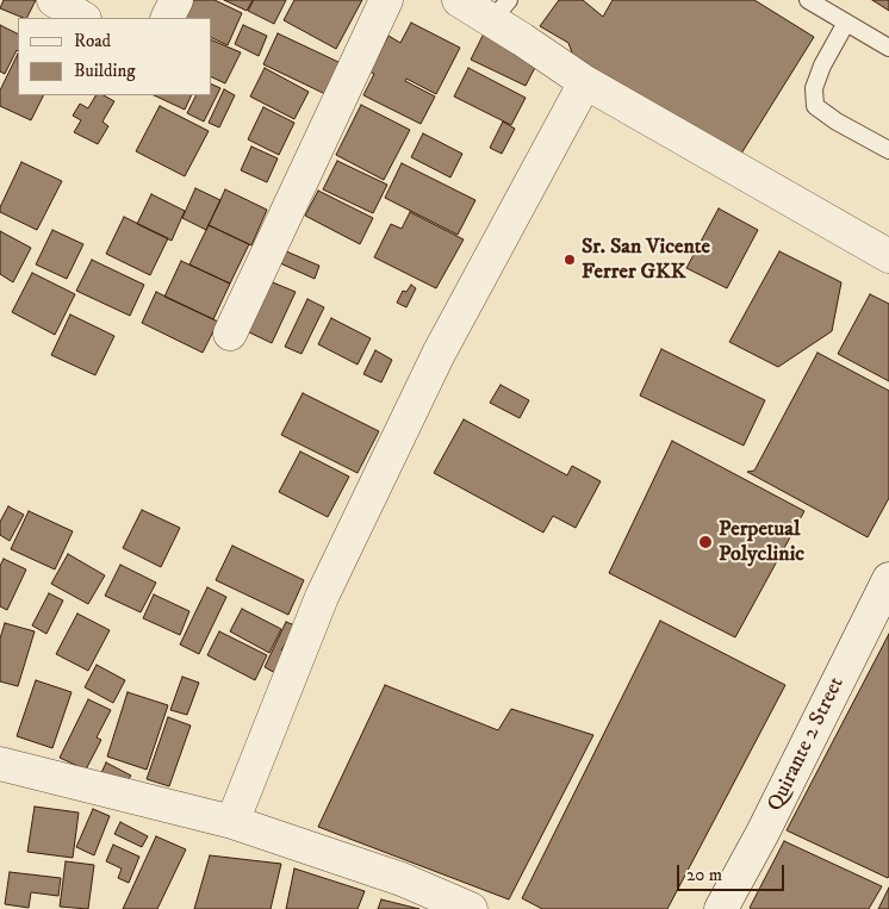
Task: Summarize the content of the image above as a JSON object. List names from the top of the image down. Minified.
{"streets":{"street":["Quirante 2 Street"]},"places":["Sr. San Vicente Ferrer GKK","Perpetual Polyclinic"],"legend":["Road","Building"],"scale_bar":"20 m"}
